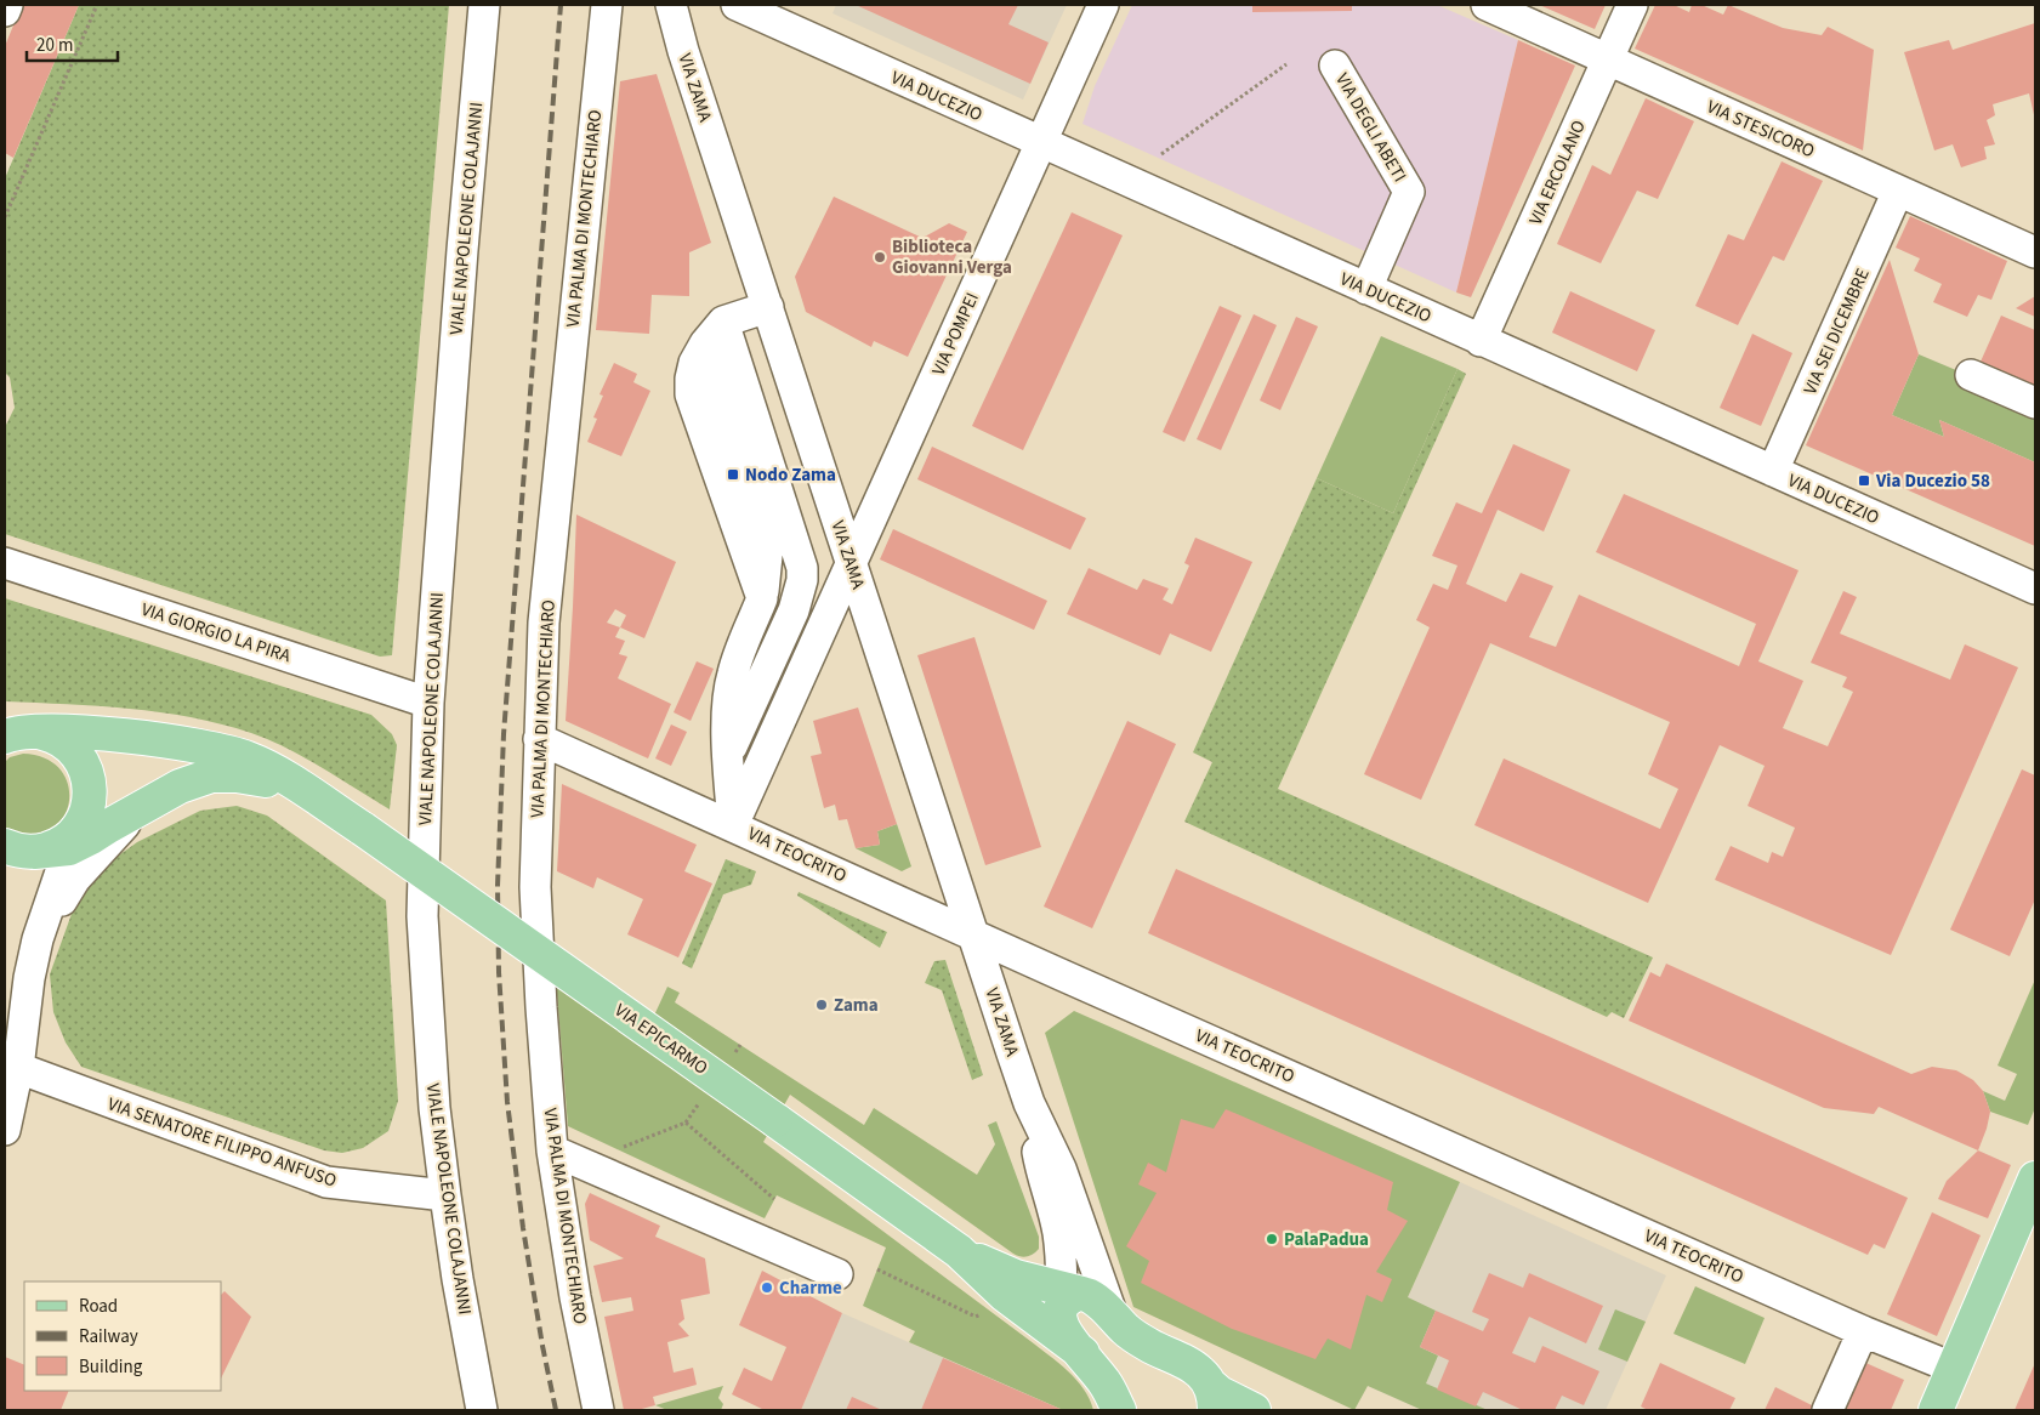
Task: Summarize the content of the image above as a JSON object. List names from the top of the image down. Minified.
{"streets":{"main road":["VIA EPICARMO"],"street":["VIA ZAMA","VIA DUCEZIO","VIA DEGLI ABETI","VIA STESICORO","VIA ERCOLANO","VIALE NAPOLEONE COLAJANNI","VIA PALMA DI MONTECHIARO","VIA SEI DICEMBRE","VIA POMPEI","VIA GIORGIO LA PIRA","VIA TEOCRITO","VIA SENATORE FILIPPO ANFUSO"]},"crossings":[["VIA ZAMA","VIA POMPEI"],["VIA ZAMA","VIA TEOCRITO"],["VIA DUCEZIO","VIA DEGLI ABETI"],["VIA DUCEZIO","VIA ERCOLANO"],["VIA DUCEZIO","VIA SEI DICEMBRE"],["VIA DUCEZIO","VIA POMPEI"],["VIA STESICORO","VIA ERCOLANO"],["VIA STESICORO","VIA SEI DICEMBRE"],["VIALE NAPOLEONE COLAJANNI","VIA GIORGIO LA PIRA"],["VIALE NAPOLEONE COLAJANNI","VIA SENATORE FILIPPO ANFUSO"],["VIA PALMA DI MONTECHIARO","VIA TEOCRITO"],["VIA POMPEI","VIA TEOCRITO"]],"places":{"other":["Biblioteca Giovanni Verga","Zama","PalaPadua","Charme"],"transit":["Nodo Zama","Via Ducezio 58"]},"legend":["Road","Railway","Building"],"scale_bar":"20 m"}
